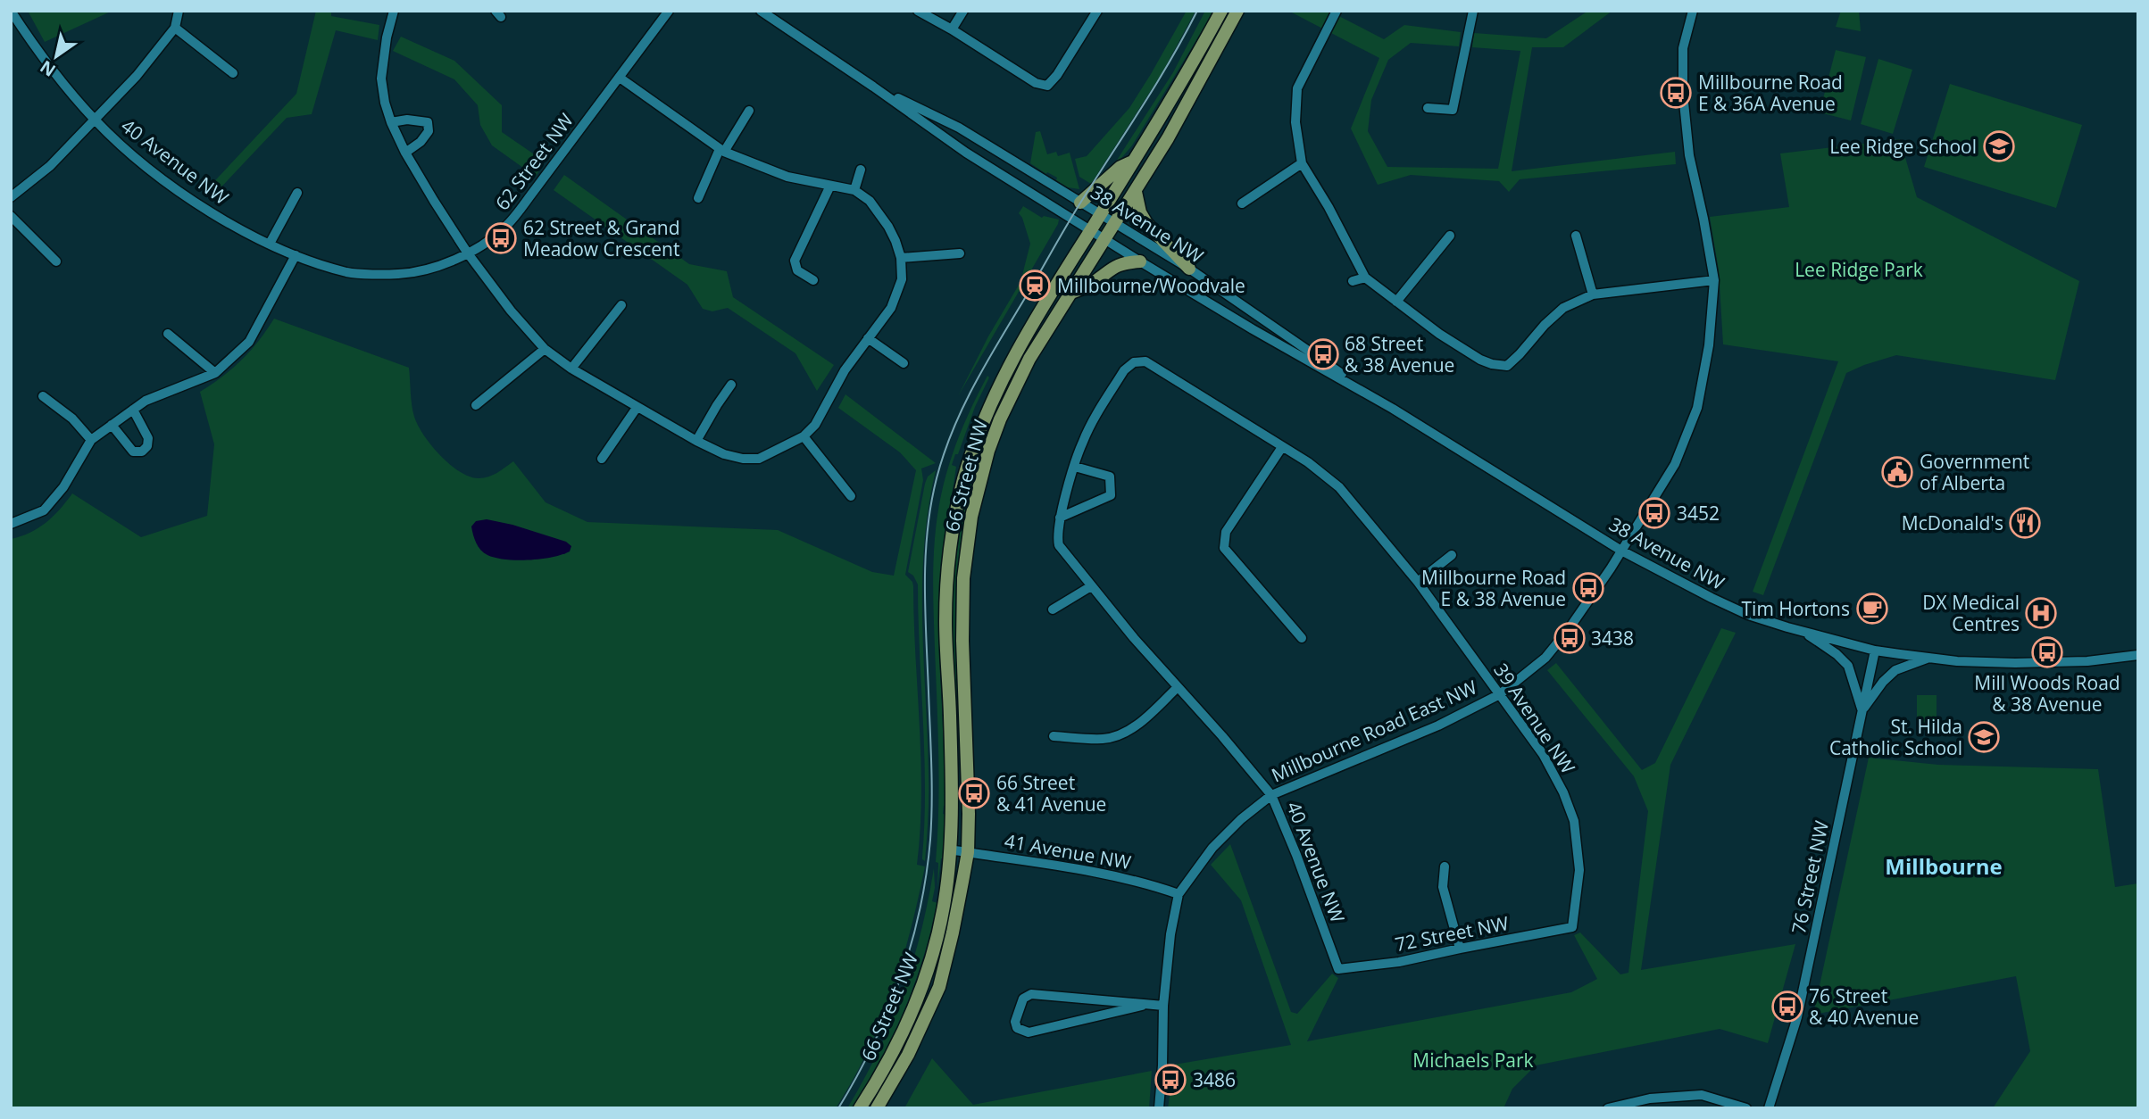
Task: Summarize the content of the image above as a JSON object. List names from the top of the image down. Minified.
{"streets":{"main road":["66 Street NW"],"street":["40 Avenue NW","62 Street NW","38 Avenue NW","39 Avenue NW","Millbourne Road East NW","41 Avenue NW","76 Street NW","72 Street NW"]},"crossings":[["40 Avenue NW","62 Street NW"],["40 Avenue NW","Millbourne Road East NW"],["40 Avenue NW","72 Street NW"],["38 Avenue NW","66 Street NW"],["38 Avenue NW","Millbourne Road East NW"],["38 Avenue NW","76 Street NW"],["66 Street NW","41 Avenue NW"],["39 Avenue NW","Millbourne Road East NW"],["39 Avenue NW","72 Street NW"],["Millbourne Road East NW","41 Avenue NW"]],"districts":["Millbourne"],"parks":["Lee Ridge Park","Michaels Park"],"places":{"bus stop":["Millbourne Road E & 36A Avenue","62 Street & Grand Meadow Crescent","68 Street & 38 Avenue","3452","Millbourne Road E & 38 Avenue","3438","Mill Woods Road & 38 Avenue","66 Street & 41 Avenue","76 Street & 40 Avenue","3486"],"school or university":["Lee Ridge School","St. Hilda Catholic School"],"station":["Millbourne/Woodvale"],"public building":["Government of Alberta"],"restaurant":["McDonald's"],"cafe":["Tim Hortons"],"hospital":["DX Medical Centres"]},"north":"bottom left"}
